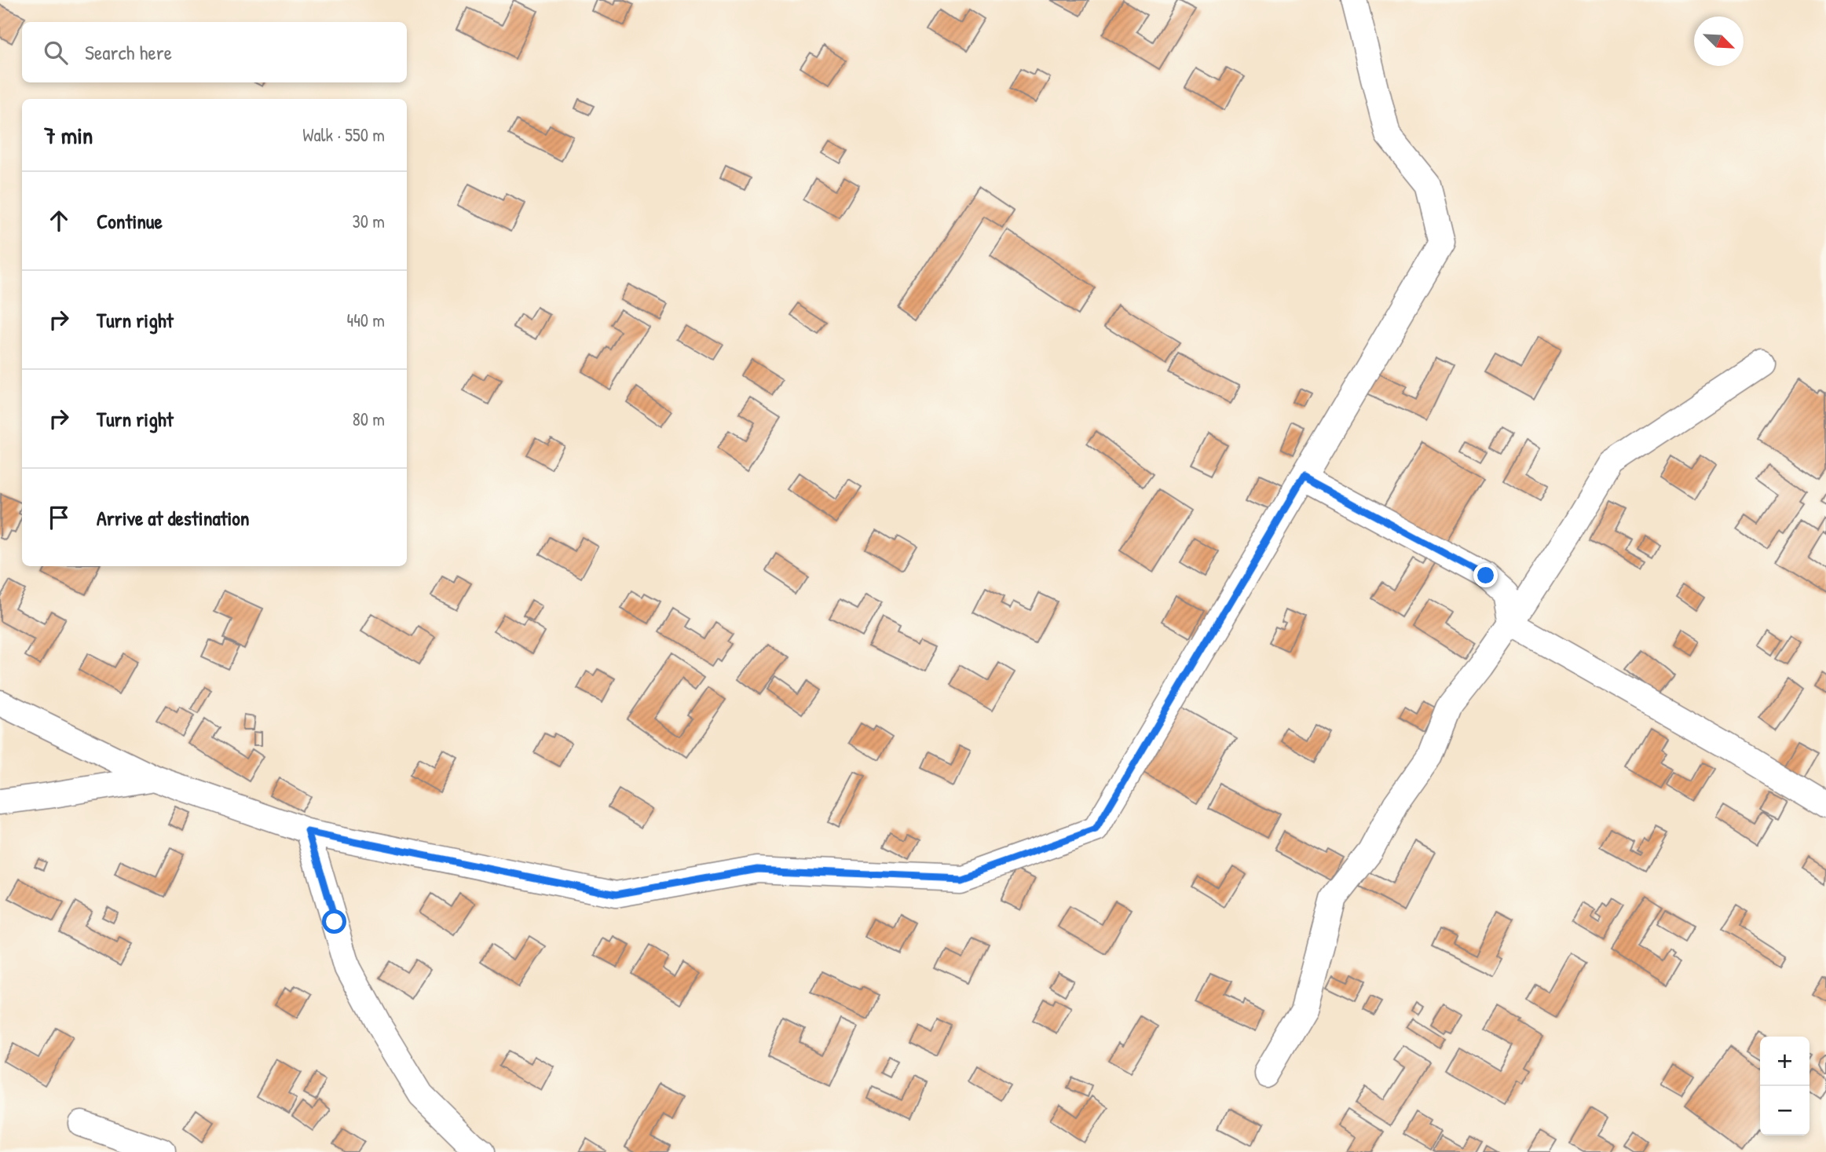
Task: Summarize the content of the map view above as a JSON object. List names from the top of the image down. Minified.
{"north":"bottom right","page":{"search":"Search here","heading":["7 min","Walk · 550 m"],"list":[["Continue","30 m"],["Turn right","440 m"],["Turn right","80 m"],"Arrive at destination"],"map_buttons":["+","−"]}}
